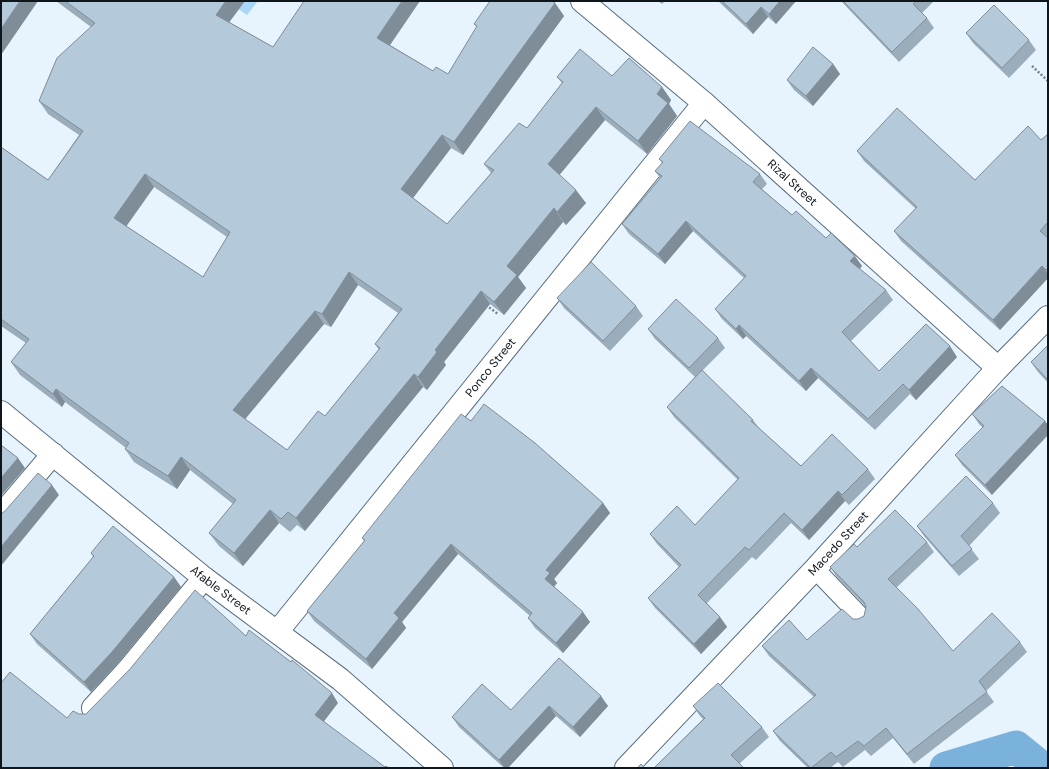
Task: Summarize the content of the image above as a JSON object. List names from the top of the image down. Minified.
{"streets":{"street":["Rizal Street","Ponco Street","Macedo Street","Afable Street"]},"crossings":[["Rizal Street","Ponco Street"],["Rizal Street","Macedo Street"],["Ponco Street","Afable Street"]]}
